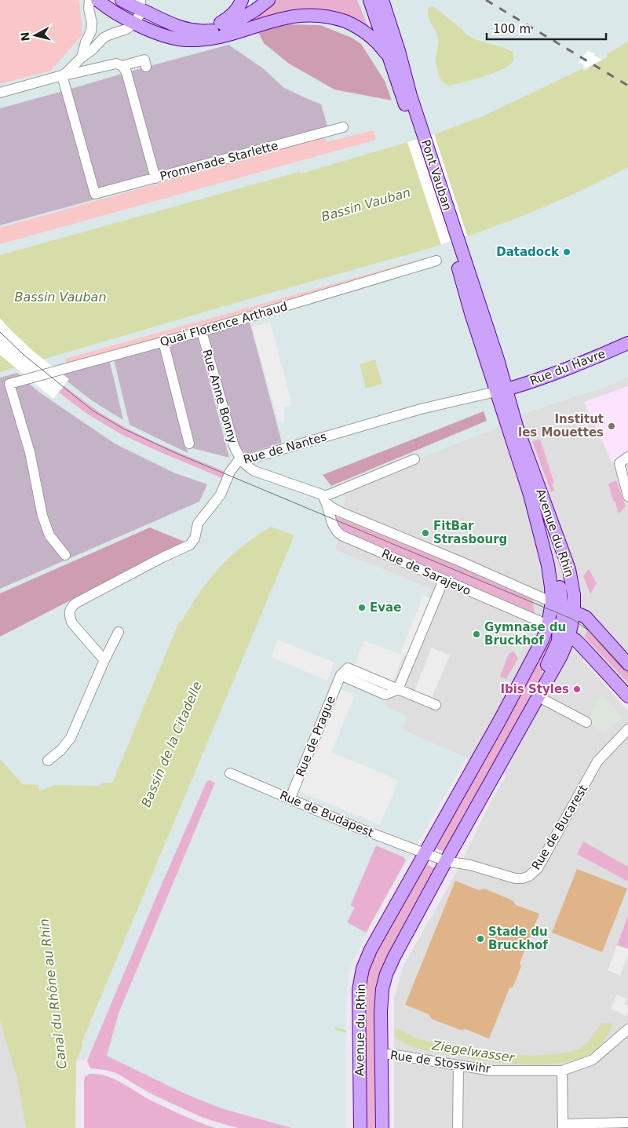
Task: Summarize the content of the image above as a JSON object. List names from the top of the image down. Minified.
{"streets":{"main road":["Pont Vauban","Rue du Havre","Avenue du Rhin"],"street":["Promenade Starlette","Quai Florence Arthaud","Rue Anne Bonny","Rue de Nantes","Rue de Sarajevo","Rue de Prague","Rue de Budapest","Rue de Bucarest","Rue de Stosswihr"]},"crossings":[["Pont Vauban","Avenue du Rhin"],["Quai Florence Arthaud","Rue Anne Bonny"],["Rue du Havre","Rue de Nantes"],["Rue du Havre","Avenue du Rhin"],["Rue Anne Bonny","Rue de Nantes"],["Rue Anne Bonny","Rue de Sarajevo"],["Rue de Nantes","Avenue du Rhin"],["Rue de Nantes","Rue de Sarajevo"],["Avenue du Rhin","Rue de Sarajevo"],["Avenue du Rhin","Rue de Budapest"],["Avenue du Rhin","Rue de Bucarest"],["Avenue du Rhin","Rue de Stosswihr"],["Rue de Prague","Rue de Budapest"]],"water":["Bassin Vauban","Bassin de la Citadelle","Canal du Rhône au Rhin","Ziegelwasser"],"places":["Datadock","Institut les Mouettes","FitBar Strasbourg","Evae","Gymnase du Bruckhof","Ibis Styles","Stade du Bruckhof"],"scale_bar":"100 m","north":"left"}
